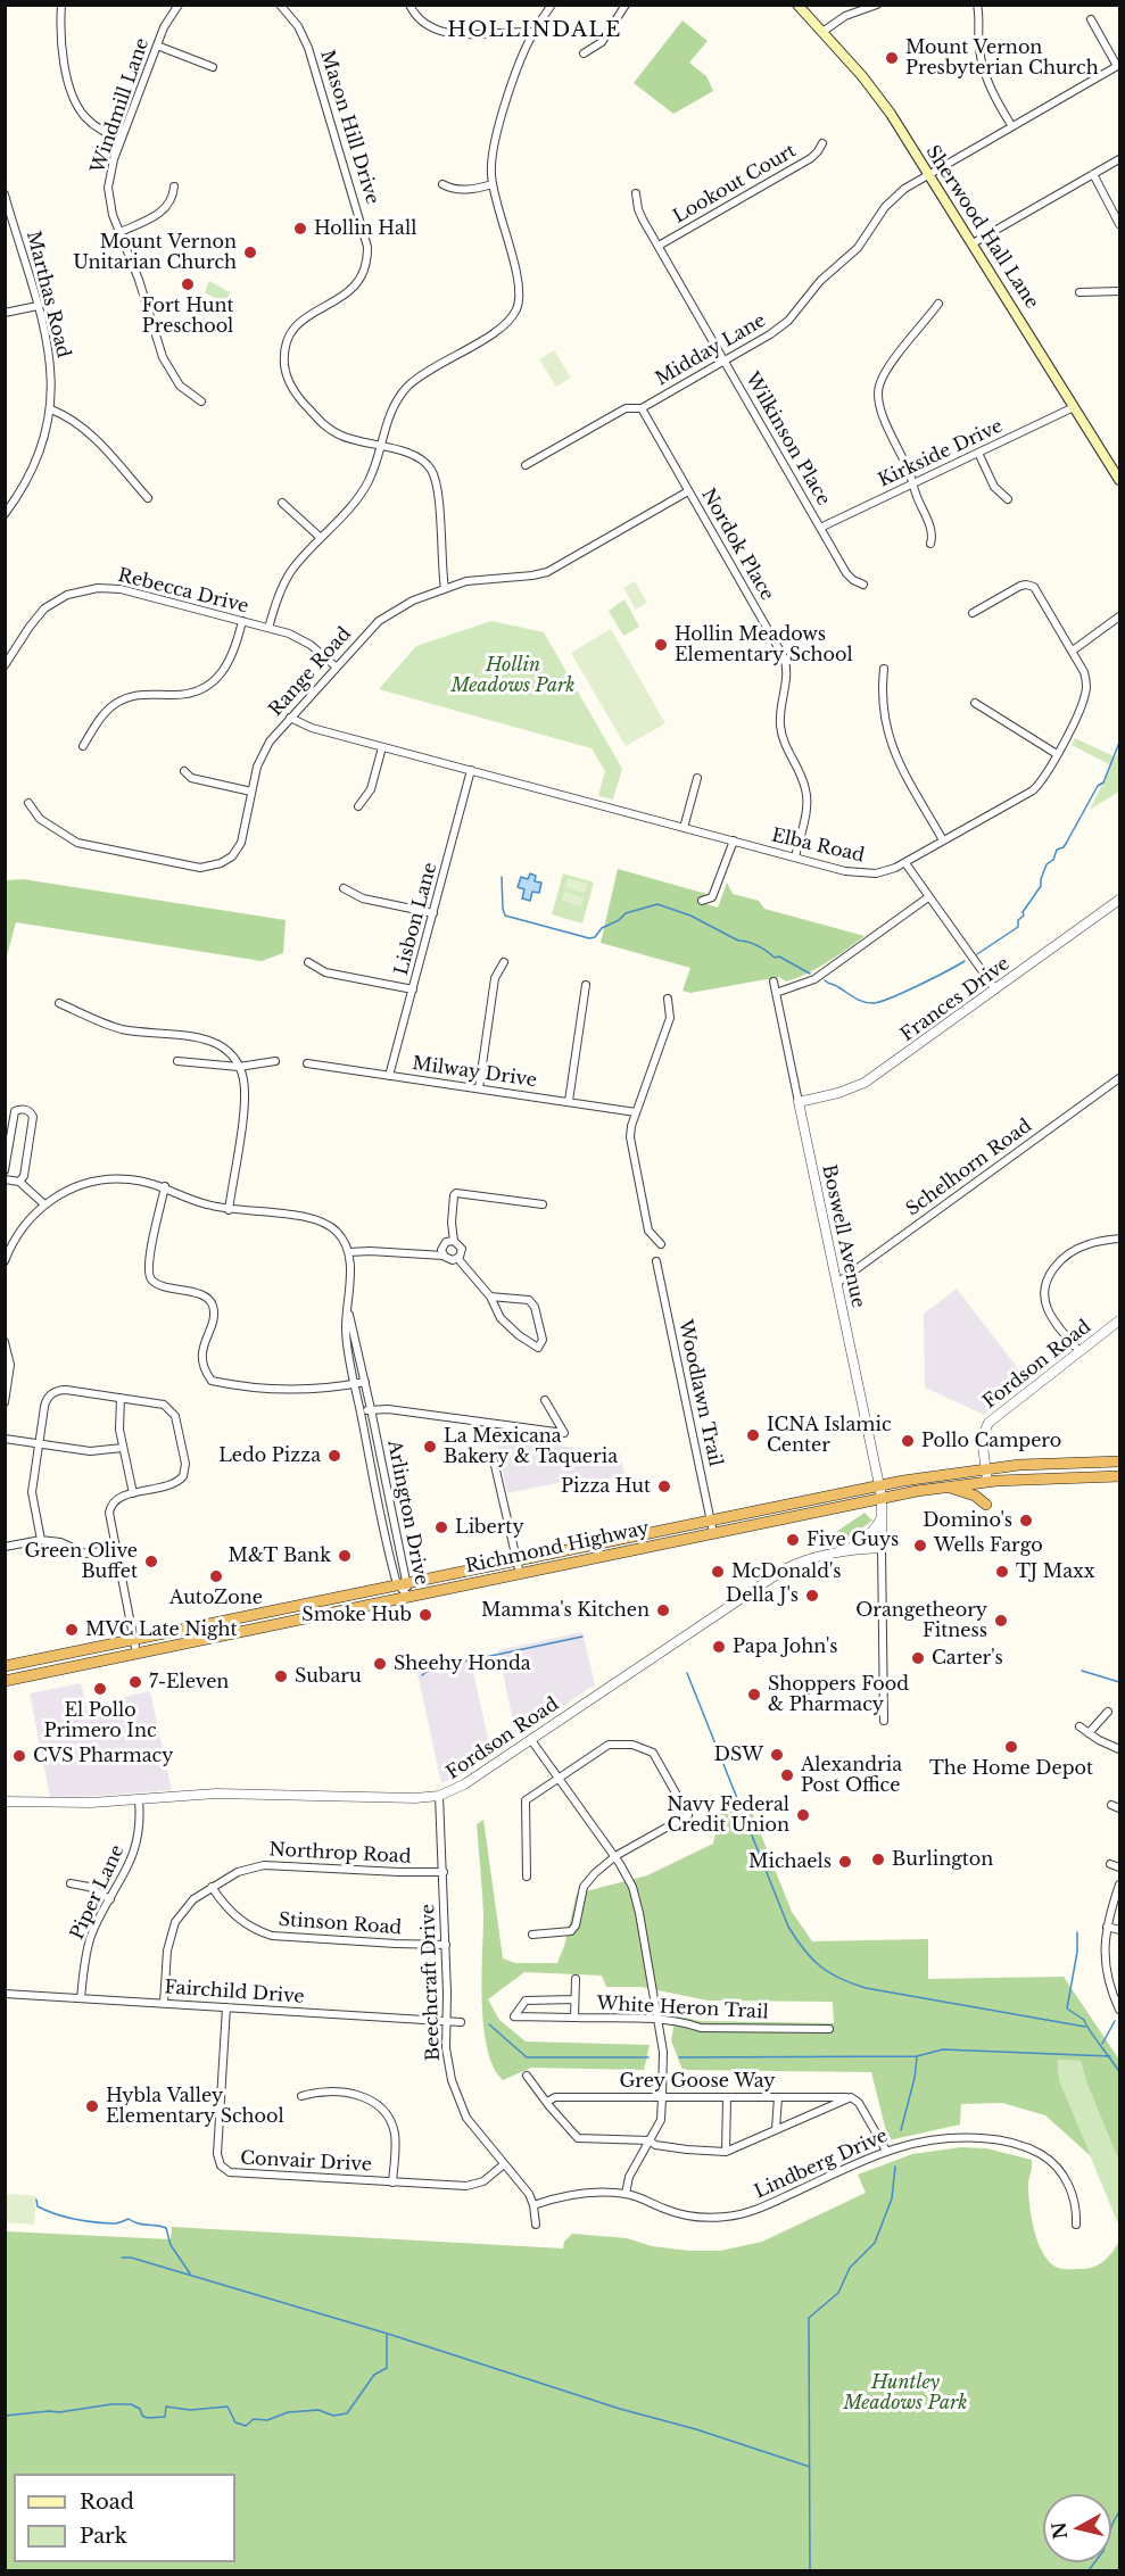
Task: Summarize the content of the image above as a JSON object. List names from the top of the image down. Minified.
{"streets":{"highway":["Richmond Highway"],"main road":["Sherwood Hall Lane"],"street":["Windmill Lane","Mason Hill Drive","Lookout Court","Marthas Road","Midday Lane","Wilkinson Place","Kirkside Drive","Nordok Place","Rebecca Drive","Range Road","Elba Road","Lisbon Lane","Frances Drive","Milway Drive","Schelhorn Road","Boswell Avenue","Fordson Road","Woodlawn Trail","Arlington Drive","Northrop Road","Piper Lane","Stinson Road","Beechcraft Drive","Fairchild Drive","White Heron Trail","Grey Goose Way","Convair Drive","Lindberg Drive"]},"crossings":[["Mason Hill Drive","Range Road"],["Lookout Court","Wilkinson Place"],["Sherwood Hall Lane","Midday Lane"],["Sherwood Hall Lane","Kirkside Drive"],["Midday Lane","Wilkinson Place"],["Midday Lane","Nordok Place"],["Wilkinson Place","Kirkside Drive"],["Nordok Place","Range Road"],["Nordok Place","Elba Road"],["Rebecca Drive","Range Road"],["Range Road","Elba Road"],["Elba Road","Lisbon Lane"],["Lisbon Lane","Milway Drive"],["Frances Drive","Boswell Avenue"],["Schelhorn Road","Boswell Avenue"],["Boswell Avenue","Richmond Highway"],["Fordson Road","Richmond Highway"],["Fordson Road","Piper Lane"],["Fordson Road","Beechcraft Drive"],["Woodlawn Trail","Richmond Highway"],["Arlington Drive","Richmond Highway"],["Northrop Road","Stinson Road"],["Northrop Road","Beechcraft Drive"],["Northrop Road","Fairchild Drive"],["Piper Lane","Fairchild Drive"],["Stinson Road","Beechcraft Drive"],["Beechcraft Drive","Fairchild Drive"],["Beechcraft Drive","Convair Drive"],["Beechcraft Drive","Lindberg Drive"],["Fairchild Drive","Convair Drive"]],"districts":["HOLLINDALE"],"parks":["Hollin Meadows Park","Huntley Meadows Park"],"places":["Mount Vernon Presbyterian Church","Hollin Hall","Mount Vernon Unitarian Church","Fort Hunt Preschool","Hollin Meadows Elementary School","ICNA Islamic Center","Pollo Campero","La Mexicana Bakery & Taqueria","Ledo Pizza","Pizza Hut","Domino's","Liberty","Five Guys","Wells Fargo","M&T Bank","Green Olive Buffet","McDonald's","TJ Maxx","AutoZone","Della J's","Mamma's Kitchen","Smoke Hub","Orangetheory Fitness","MVC Late Night","Papa John's","Carter's","Sheehy Honda","Subaru","7-Eleven","El Pollo Primero Inc","Shoppers Food & Pharmacy","The Home Depot","DSW","CVS Pharmacy","Alexandria Post Office","Navy Federal Credit Union","Burlington","Michaels","Hybla Valley Elementary School"],"legend":["Road","Park"],"north":"left"}
